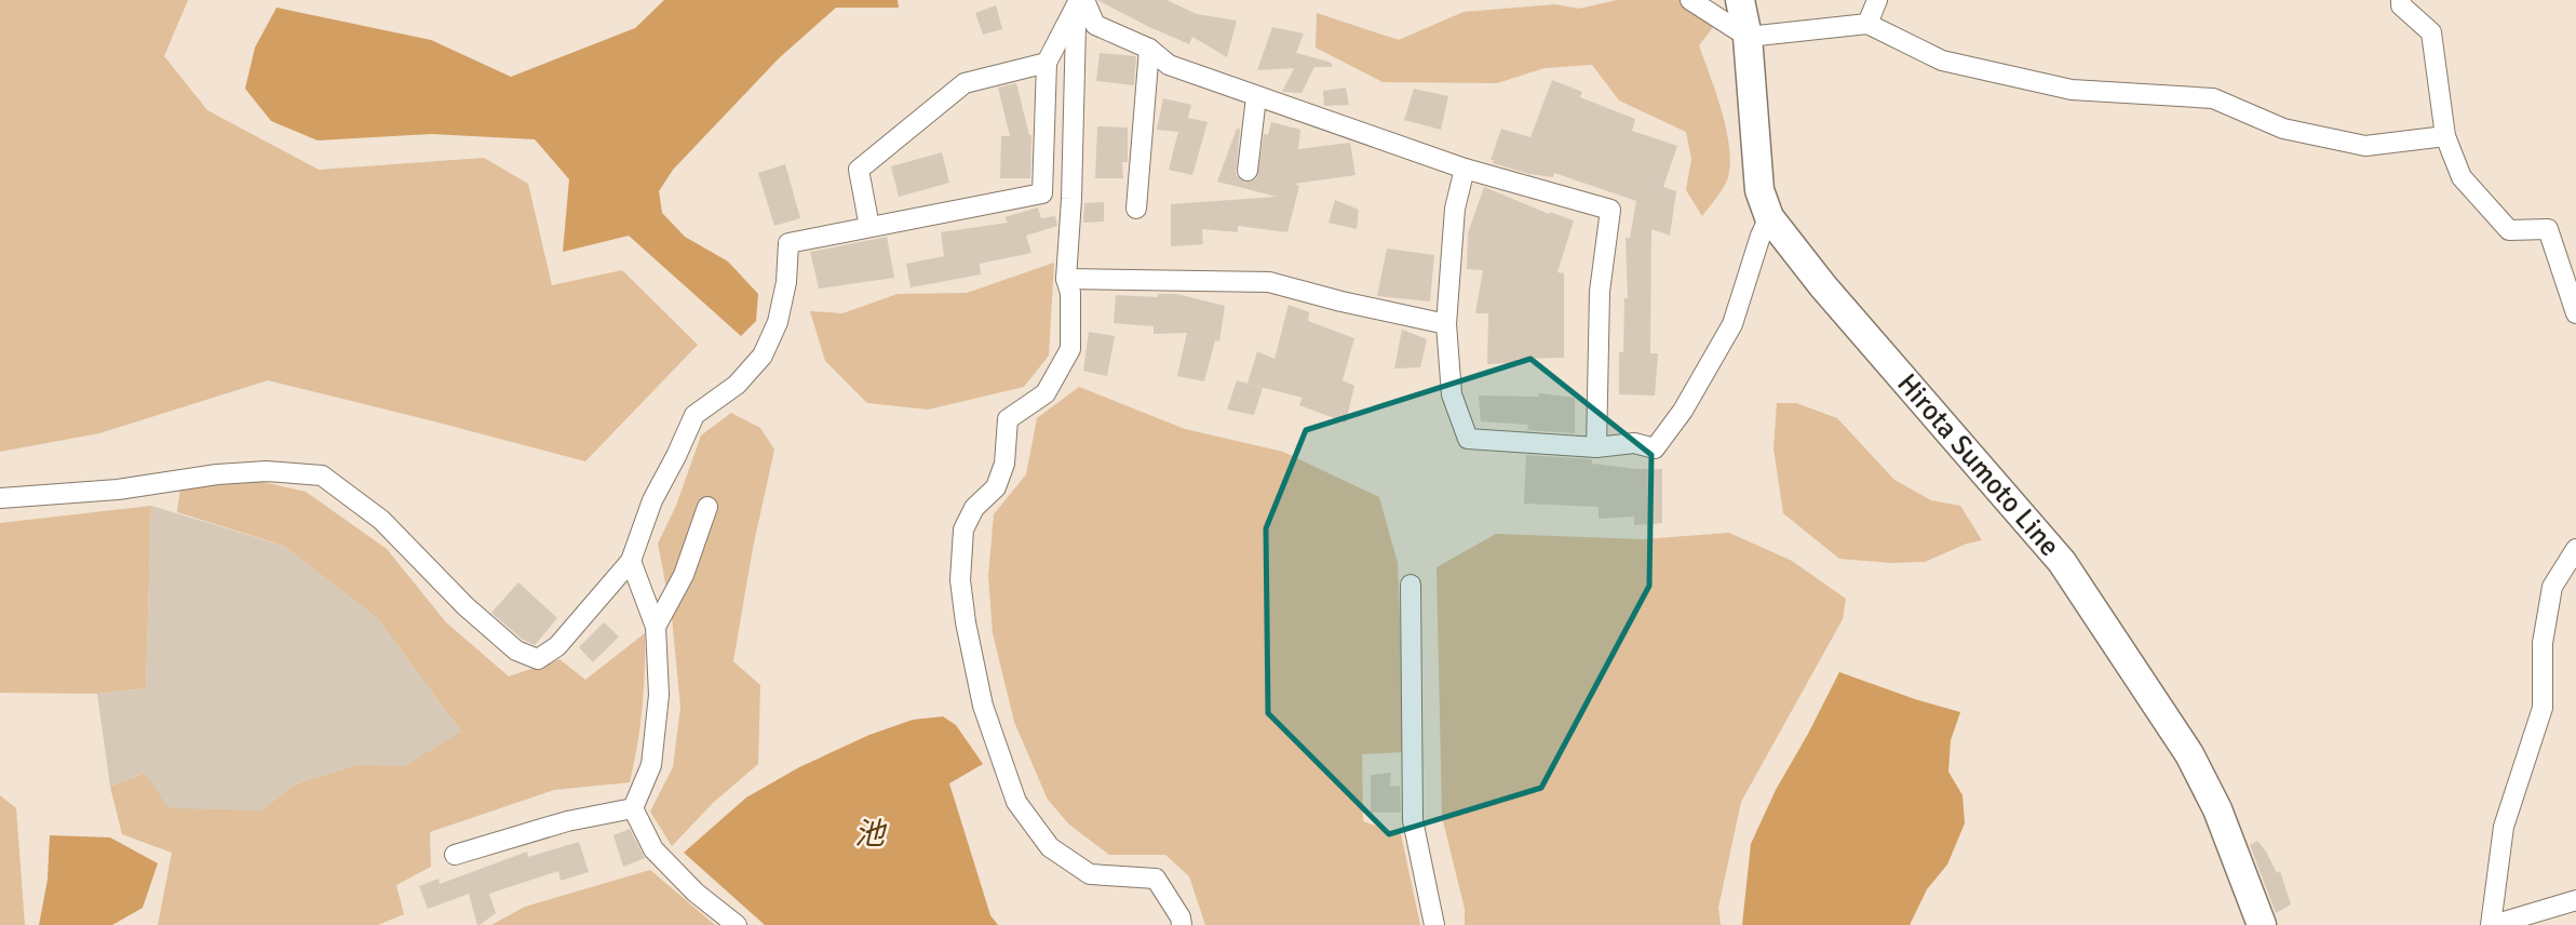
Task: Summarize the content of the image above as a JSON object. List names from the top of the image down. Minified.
{"streets":{"main road":["Hirota Sumoto Line"]},"water":["池"]}
